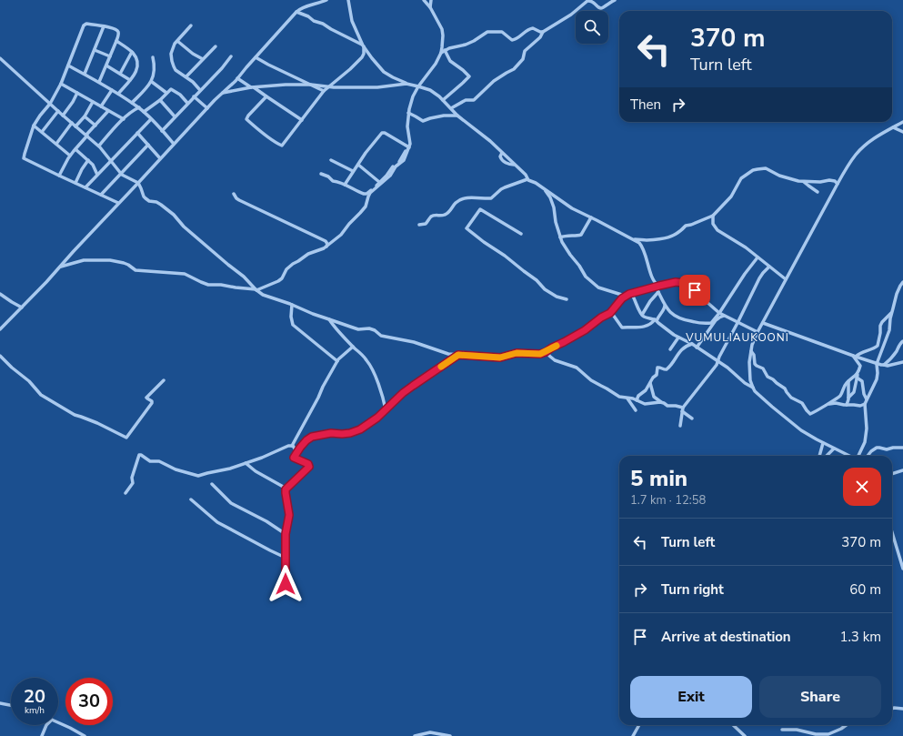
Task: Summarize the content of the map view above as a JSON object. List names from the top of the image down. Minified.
{"districts":["VUMULIAUKOONI"],"page":{"turn":["370 m","Turn left"],"then":"Then","heading":["5 min","1.7 km · 12:58"],"list":[{"name":"Turn left","value":"370 m"},{"name":"Turn right","value":"60 m"},{"name":"Arrive at destination","value":"1.3 km"}],"buttons":["Exit","Share"],"speed":"20 km/h","limit":"30"}}
